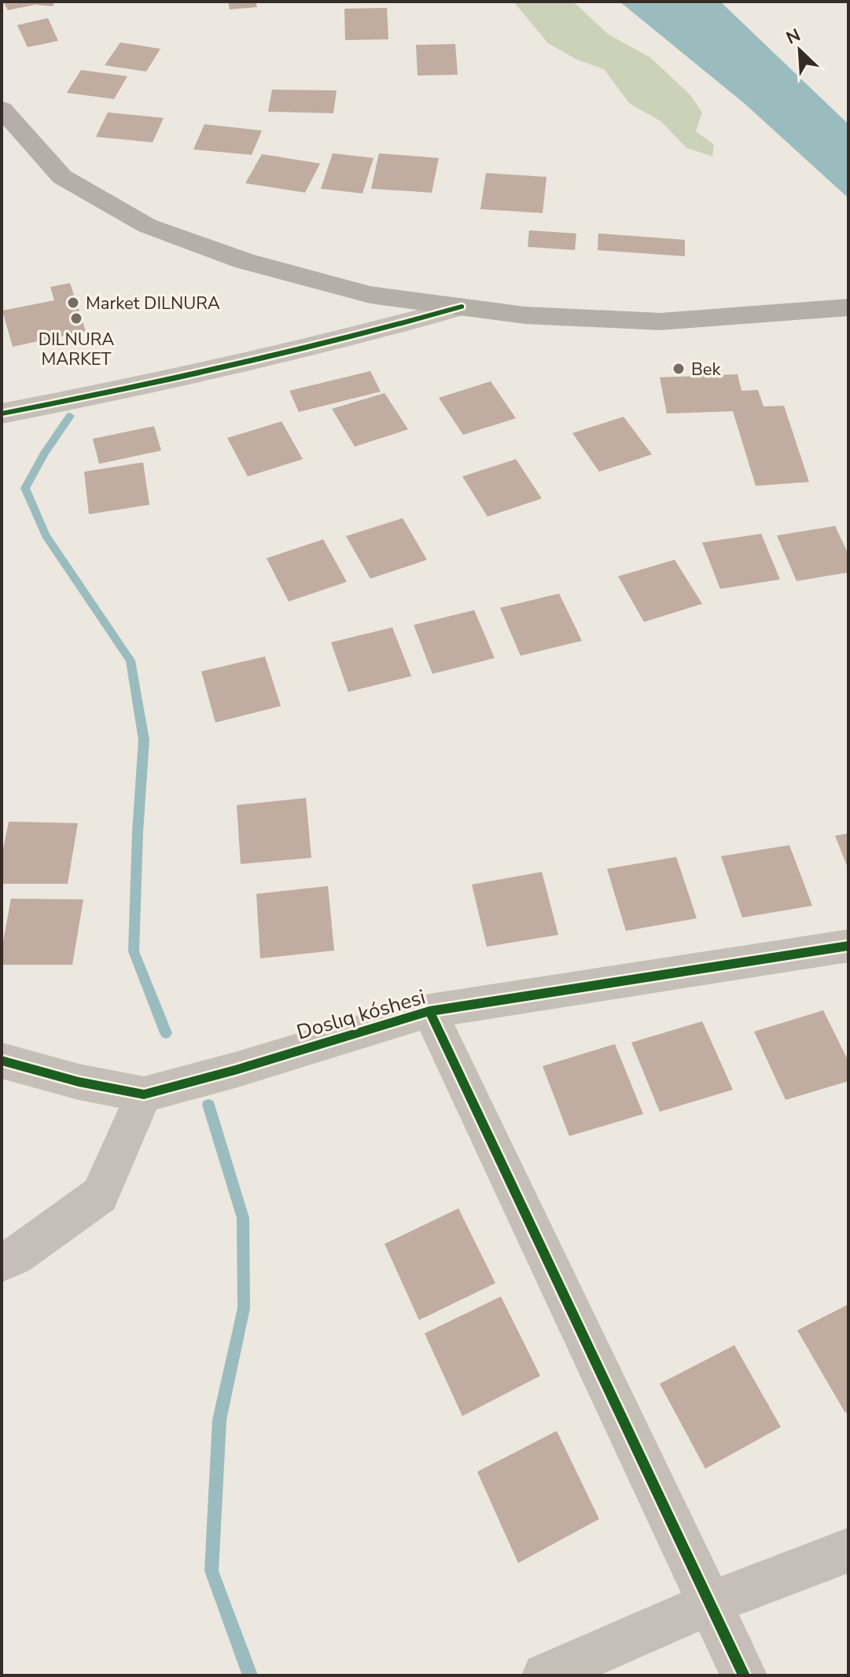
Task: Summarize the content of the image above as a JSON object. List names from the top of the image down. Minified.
{"streets":{"street":["Doslıq kóshesi"]},"places":["Market DILNURA","DILNURA MARKET","Bek"],"north":"top left"}
